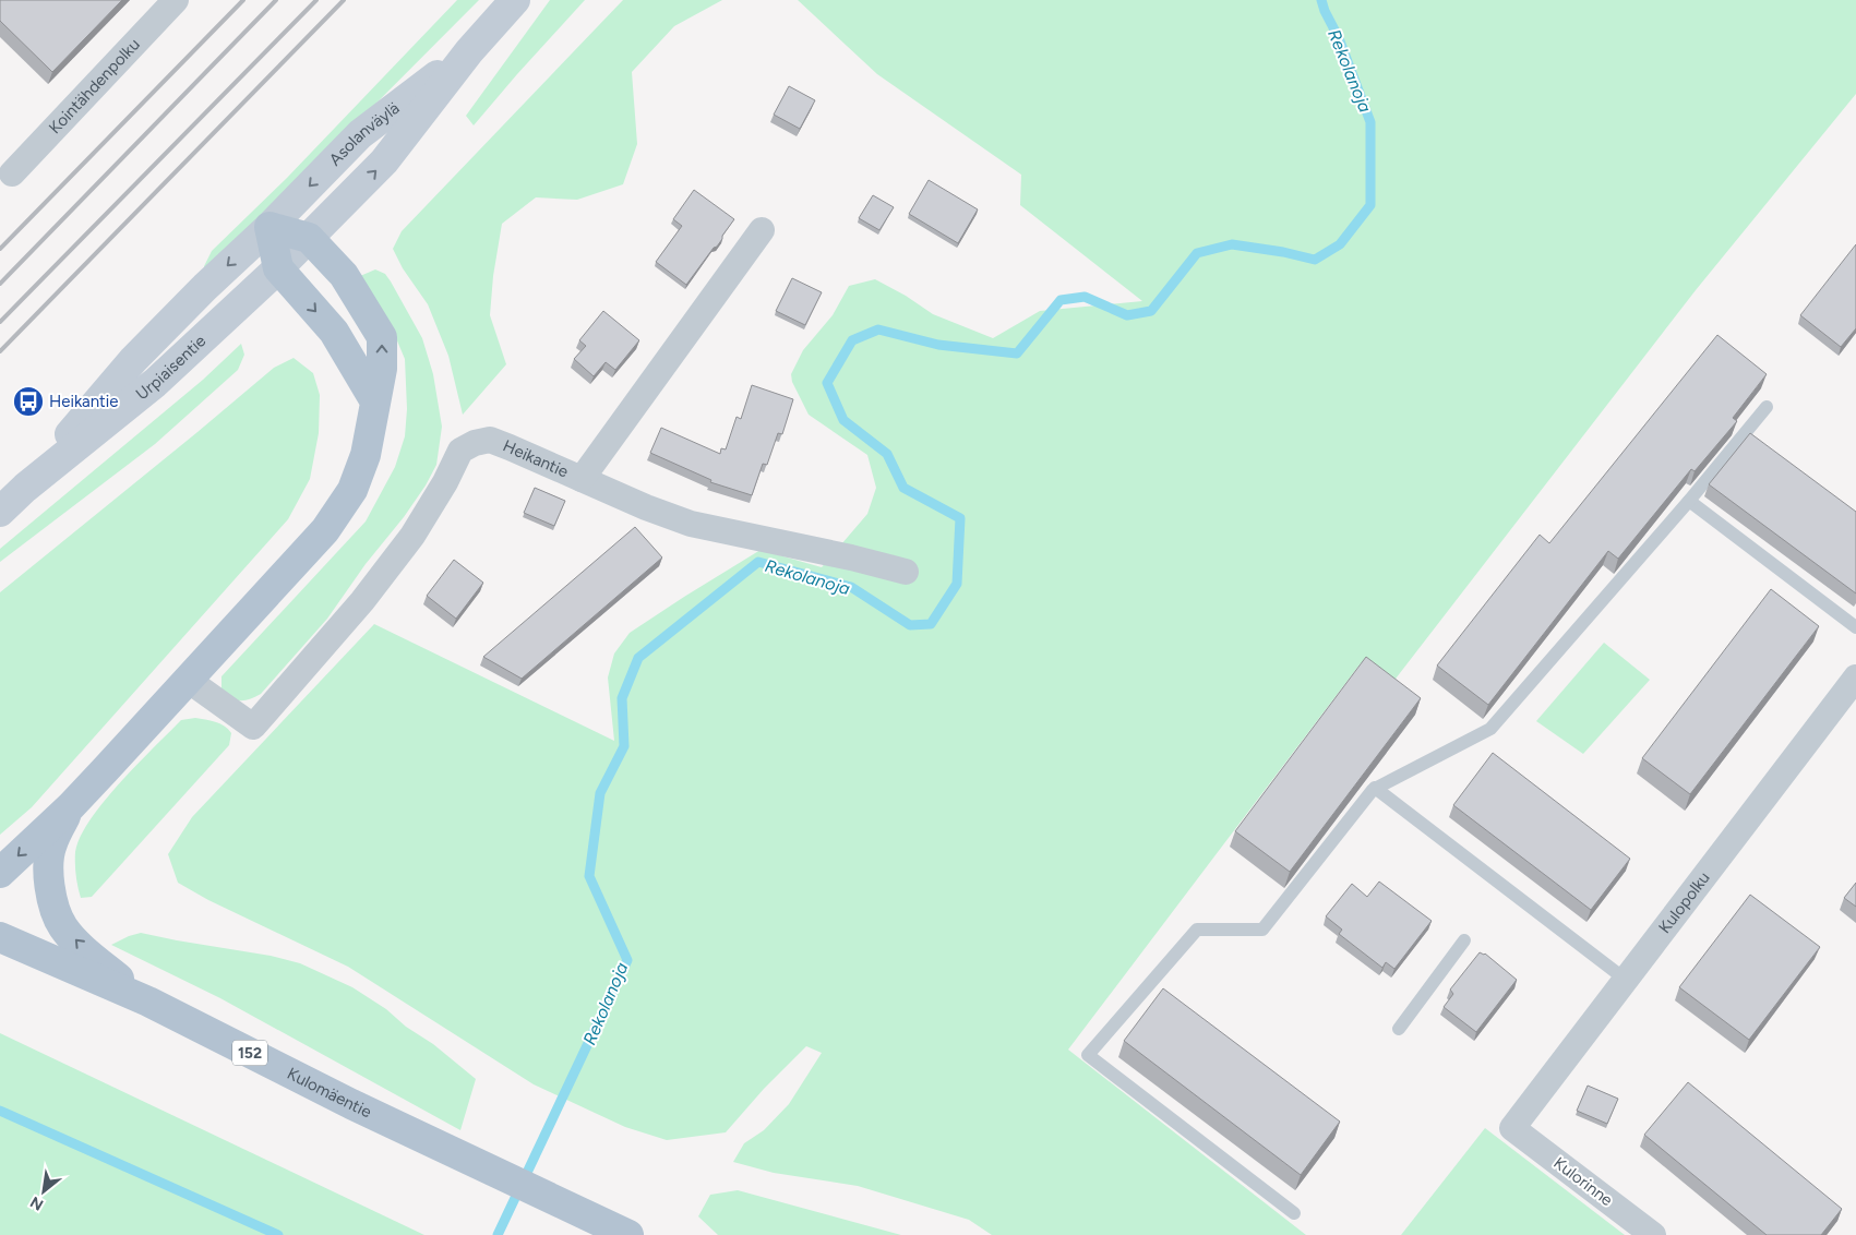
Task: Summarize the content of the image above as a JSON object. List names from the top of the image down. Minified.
{"streets":{"main road":["Asolanväylä","Urpiaisentie","152","Kulomäentie"],"street":["Kointähdenpolku","Heikantie","Kulopolku","Kulorinne"]},"crossings":[["Asolanväylä","Urpiaisentie"],["Kulopolku","Kulorinne"]],"water":["Rekolanoja"],"places":{"bus stop":["Heikantie"]},"north":"bottom left"}
